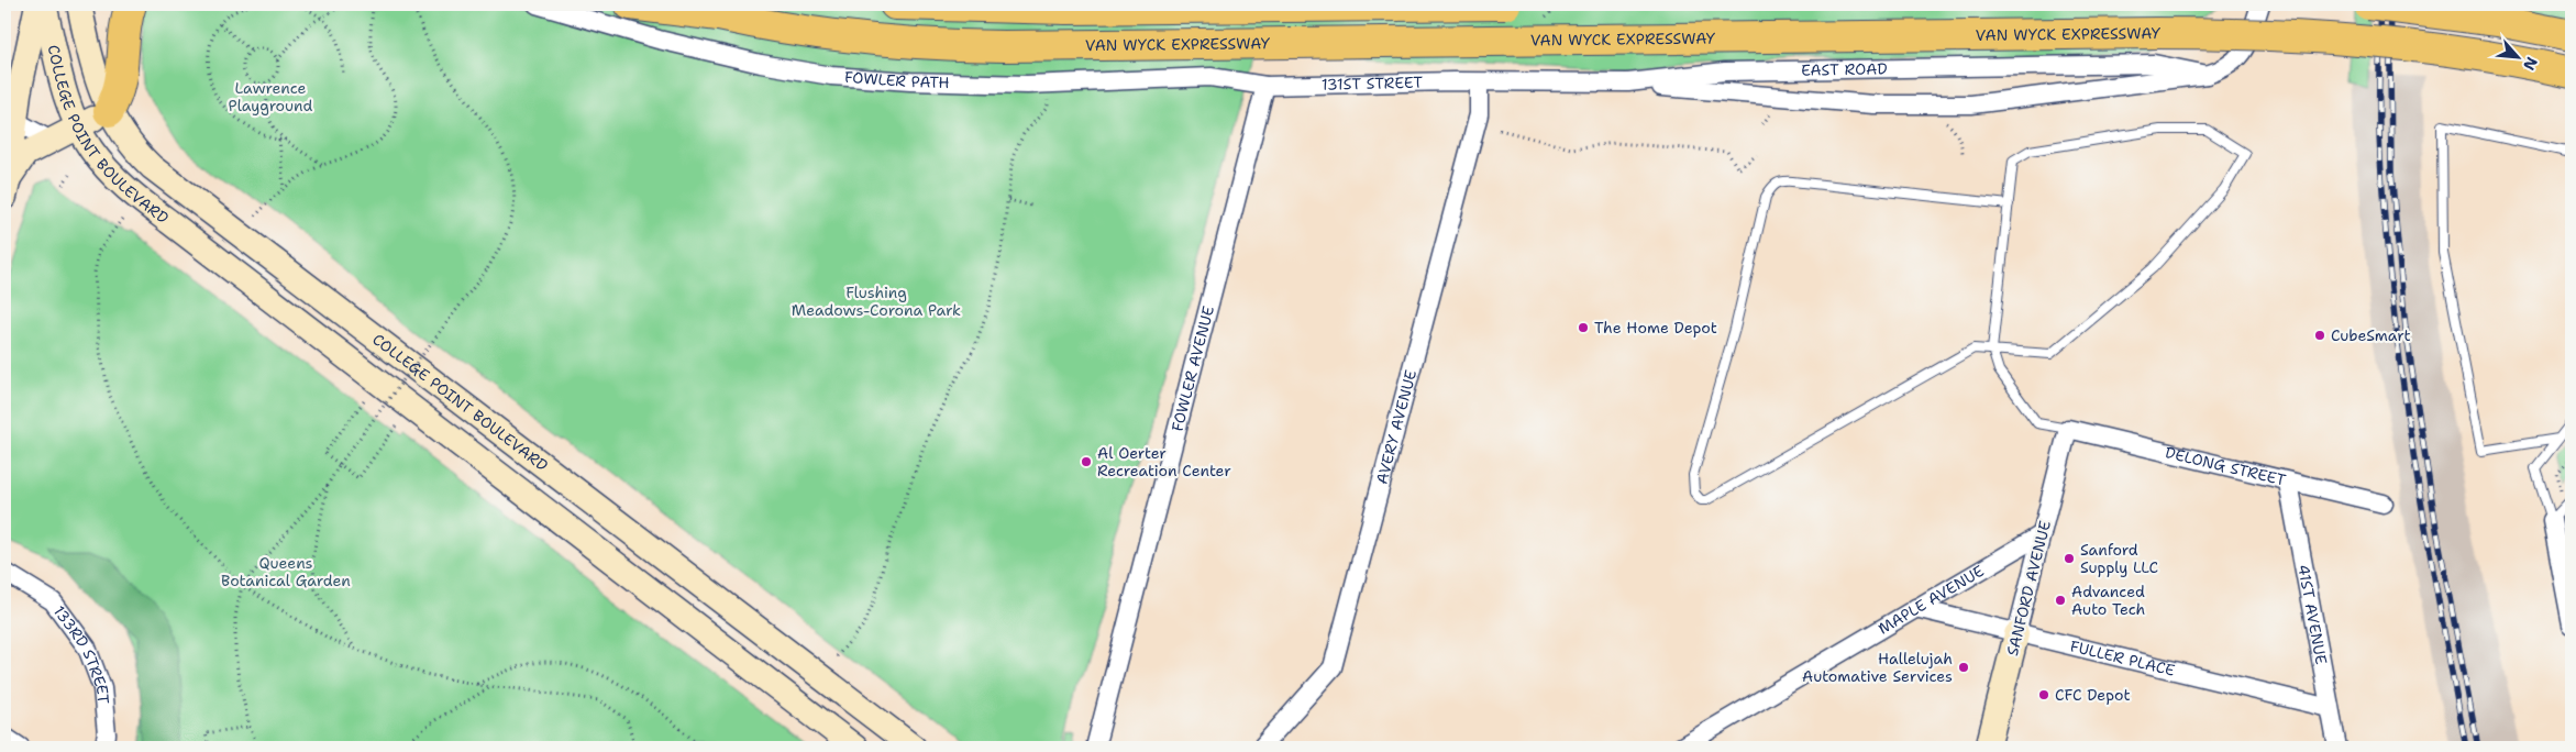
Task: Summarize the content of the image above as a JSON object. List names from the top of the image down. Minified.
{"streets":{"highway":["VAN WYCK EXPRESSWAY"],"main road":["COLLEGE POINT BOULEVARD","SANFORD AVENUE"],"street":["EAST ROAD","FOWLER PATH","131ST STREET","FOWLER AVENUE","AVERY AVENUE","DELONG STREET","MAPLE AVENUE","41ST AVENUE","133RD STREET","FULLER PLACE"]},"crossings":[["EAST ROAD","131ST STREET"],["EAST ROAD","AVERY AVENUE"],["FOWLER PATH","131ST STREET"],["FOWLER PATH","FOWLER AVENUE"],["131ST STREET","FOWLER AVENUE"],["131ST STREET","AVERY AVENUE"],["DELONG STREET","SANFORD AVENUE"],["DELONG STREET","41ST AVENUE"],["SANFORD AVENUE","MAPLE AVENUE"],["SANFORD AVENUE","FULLER PLACE"],["MAPLE AVENUE","FULLER PLACE"],["41ST AVENUE","FULLER PLACE"]],"parks":["Lawrence Playground","Flushing Meadows-Corona Park","Queens Botanical Garden"],"places":["The Home Depot","CubeSmart","Al Oerter Recreation Center","Sanford Supply LLC","Advanced Auto Tech","Hallelujah Automative Services","CFC Depot"],"north":"bottom right"}
